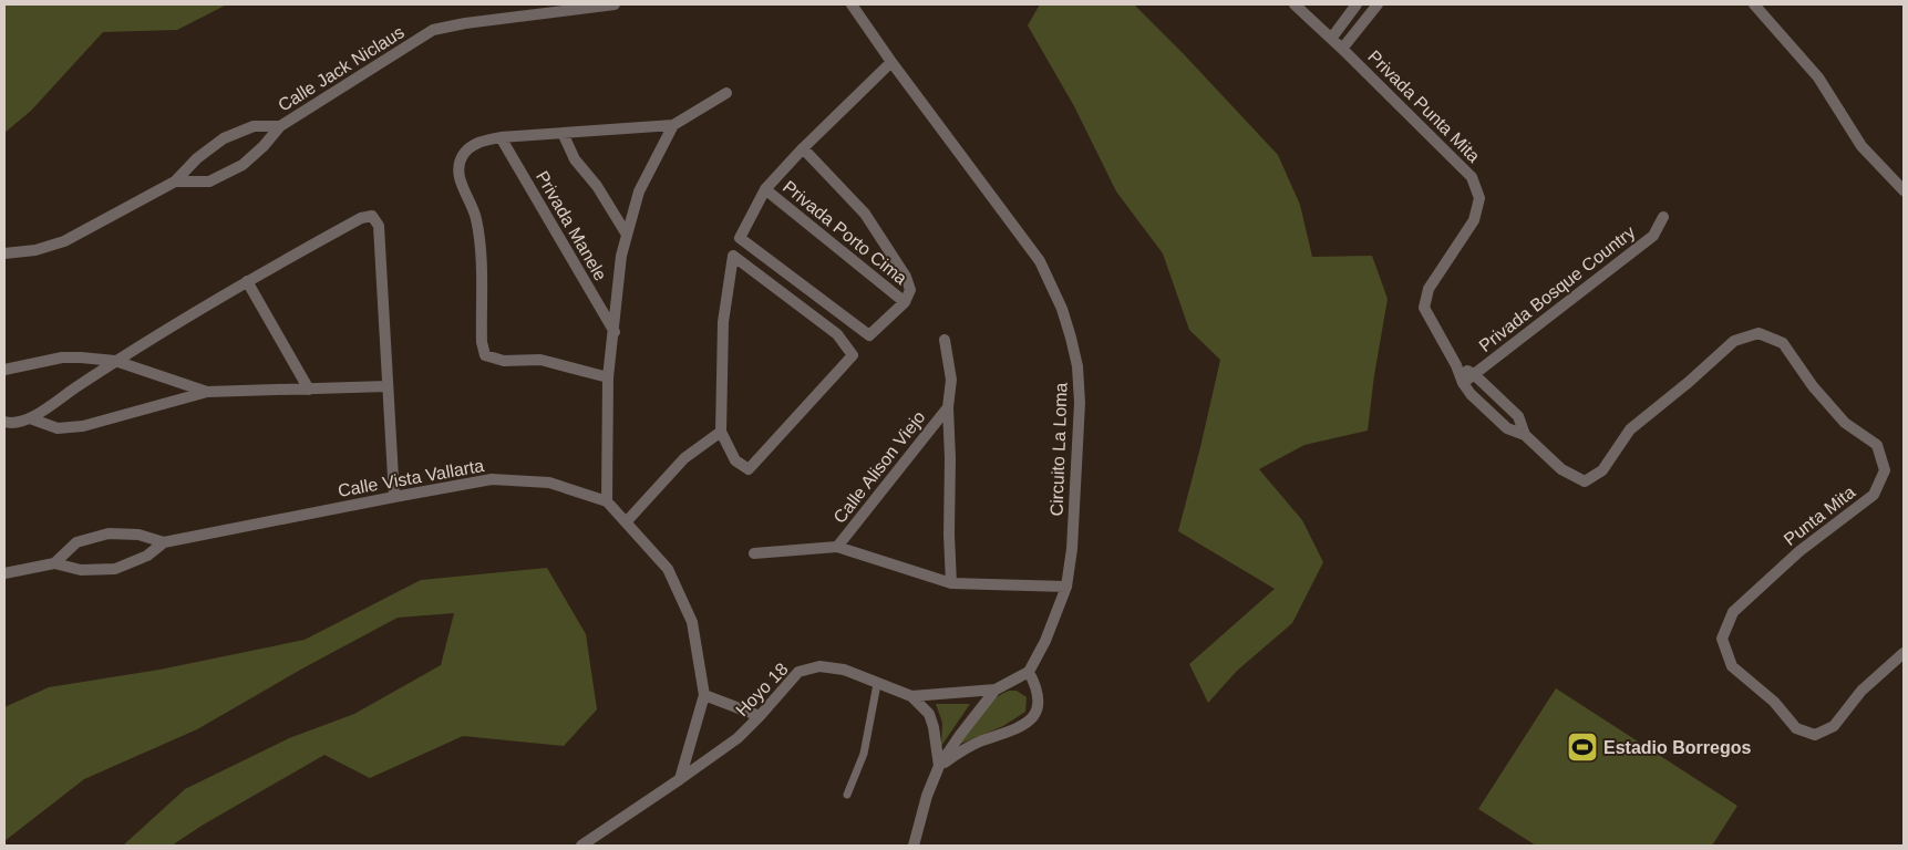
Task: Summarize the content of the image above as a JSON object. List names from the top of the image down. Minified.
{"streets":{"street":["Calle Jack Niclaus","Privada Punta Mita","Privada Manele","Privada Porto Cima","Privada Bosque Country","Circuito La Loma","Calle Alison Viejo","Calle Vista Vallarta","Punta Mita","Hoyo 18"]},"crossings":[["Privada Punta Mita","Privada Bosque Country"],["Privada Punta Mita","Punta Mita"],["Privada Manele","Calle Vista Vallarta"],["Privada Porto Cima","Circuito La Loma"],["Privada Bosque Country","Punta Mita"],["Circuito La Loma","Calle Alison Viejo"],["Calle Vista Vallarta","Hoyo 18"]],"places":{"sports":["Estadio Borregos"]}}
